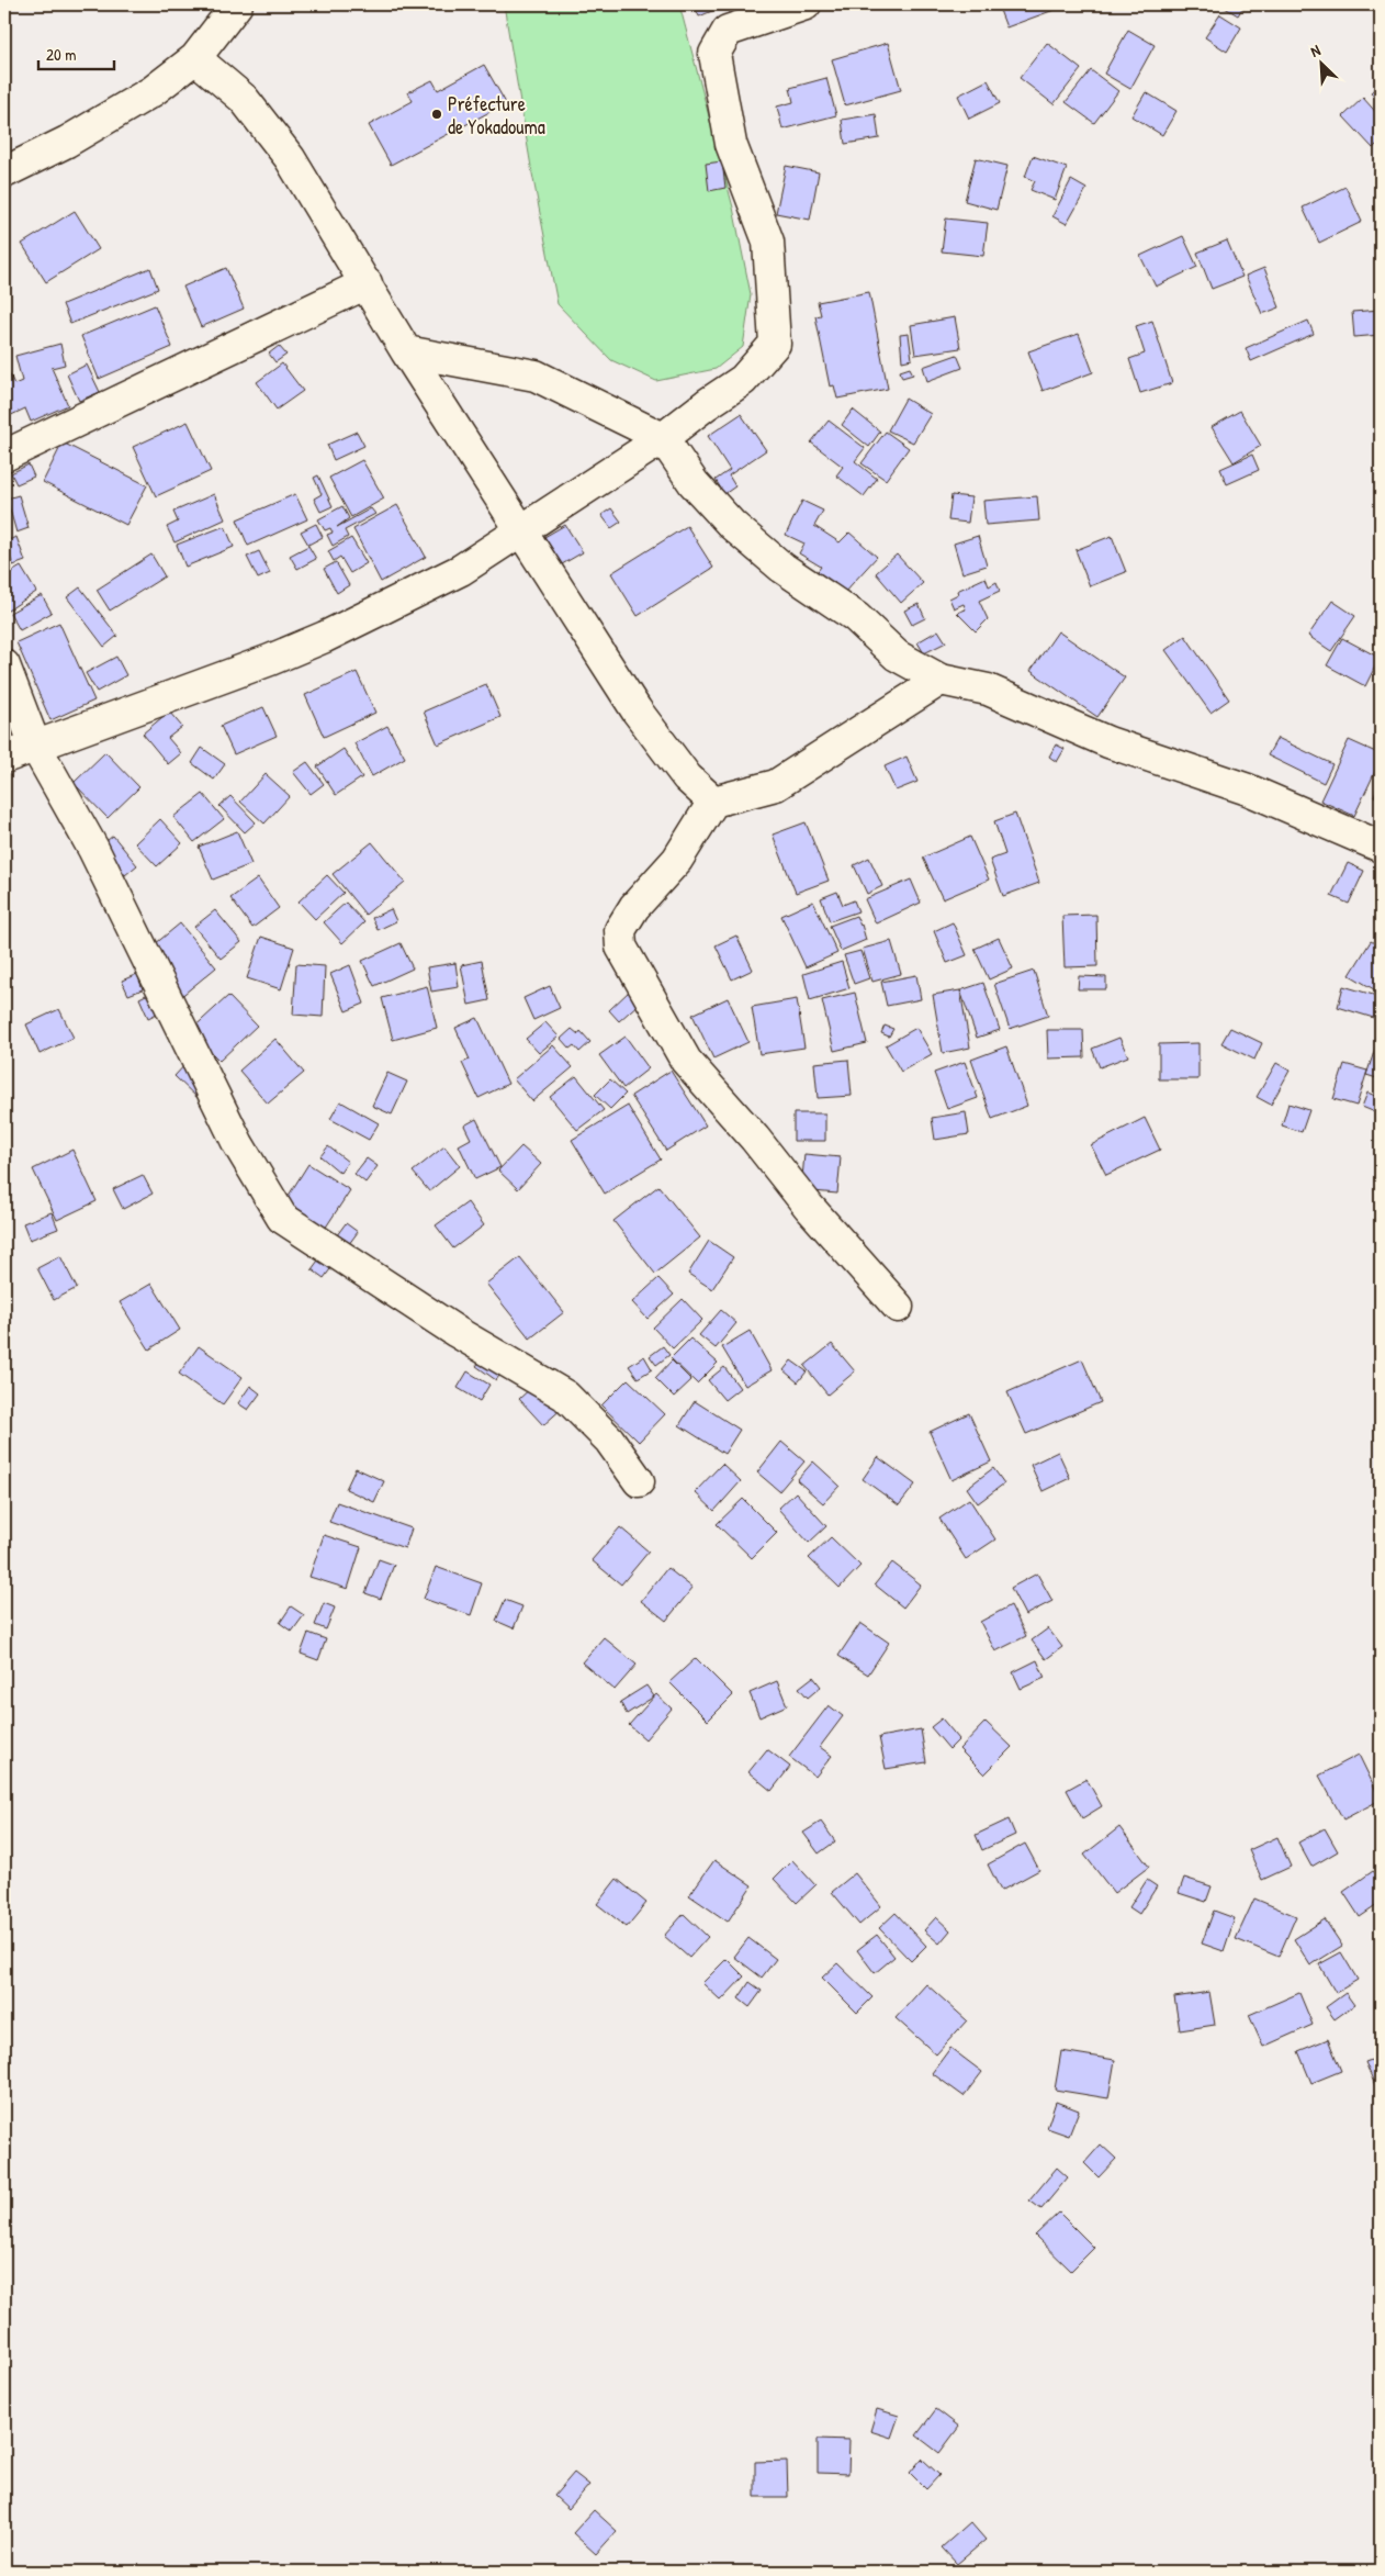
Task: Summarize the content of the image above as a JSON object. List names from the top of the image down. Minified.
{"places":["Préfecture de Yokadouma"],"scale_bar":"20 m","north":"top left"}
